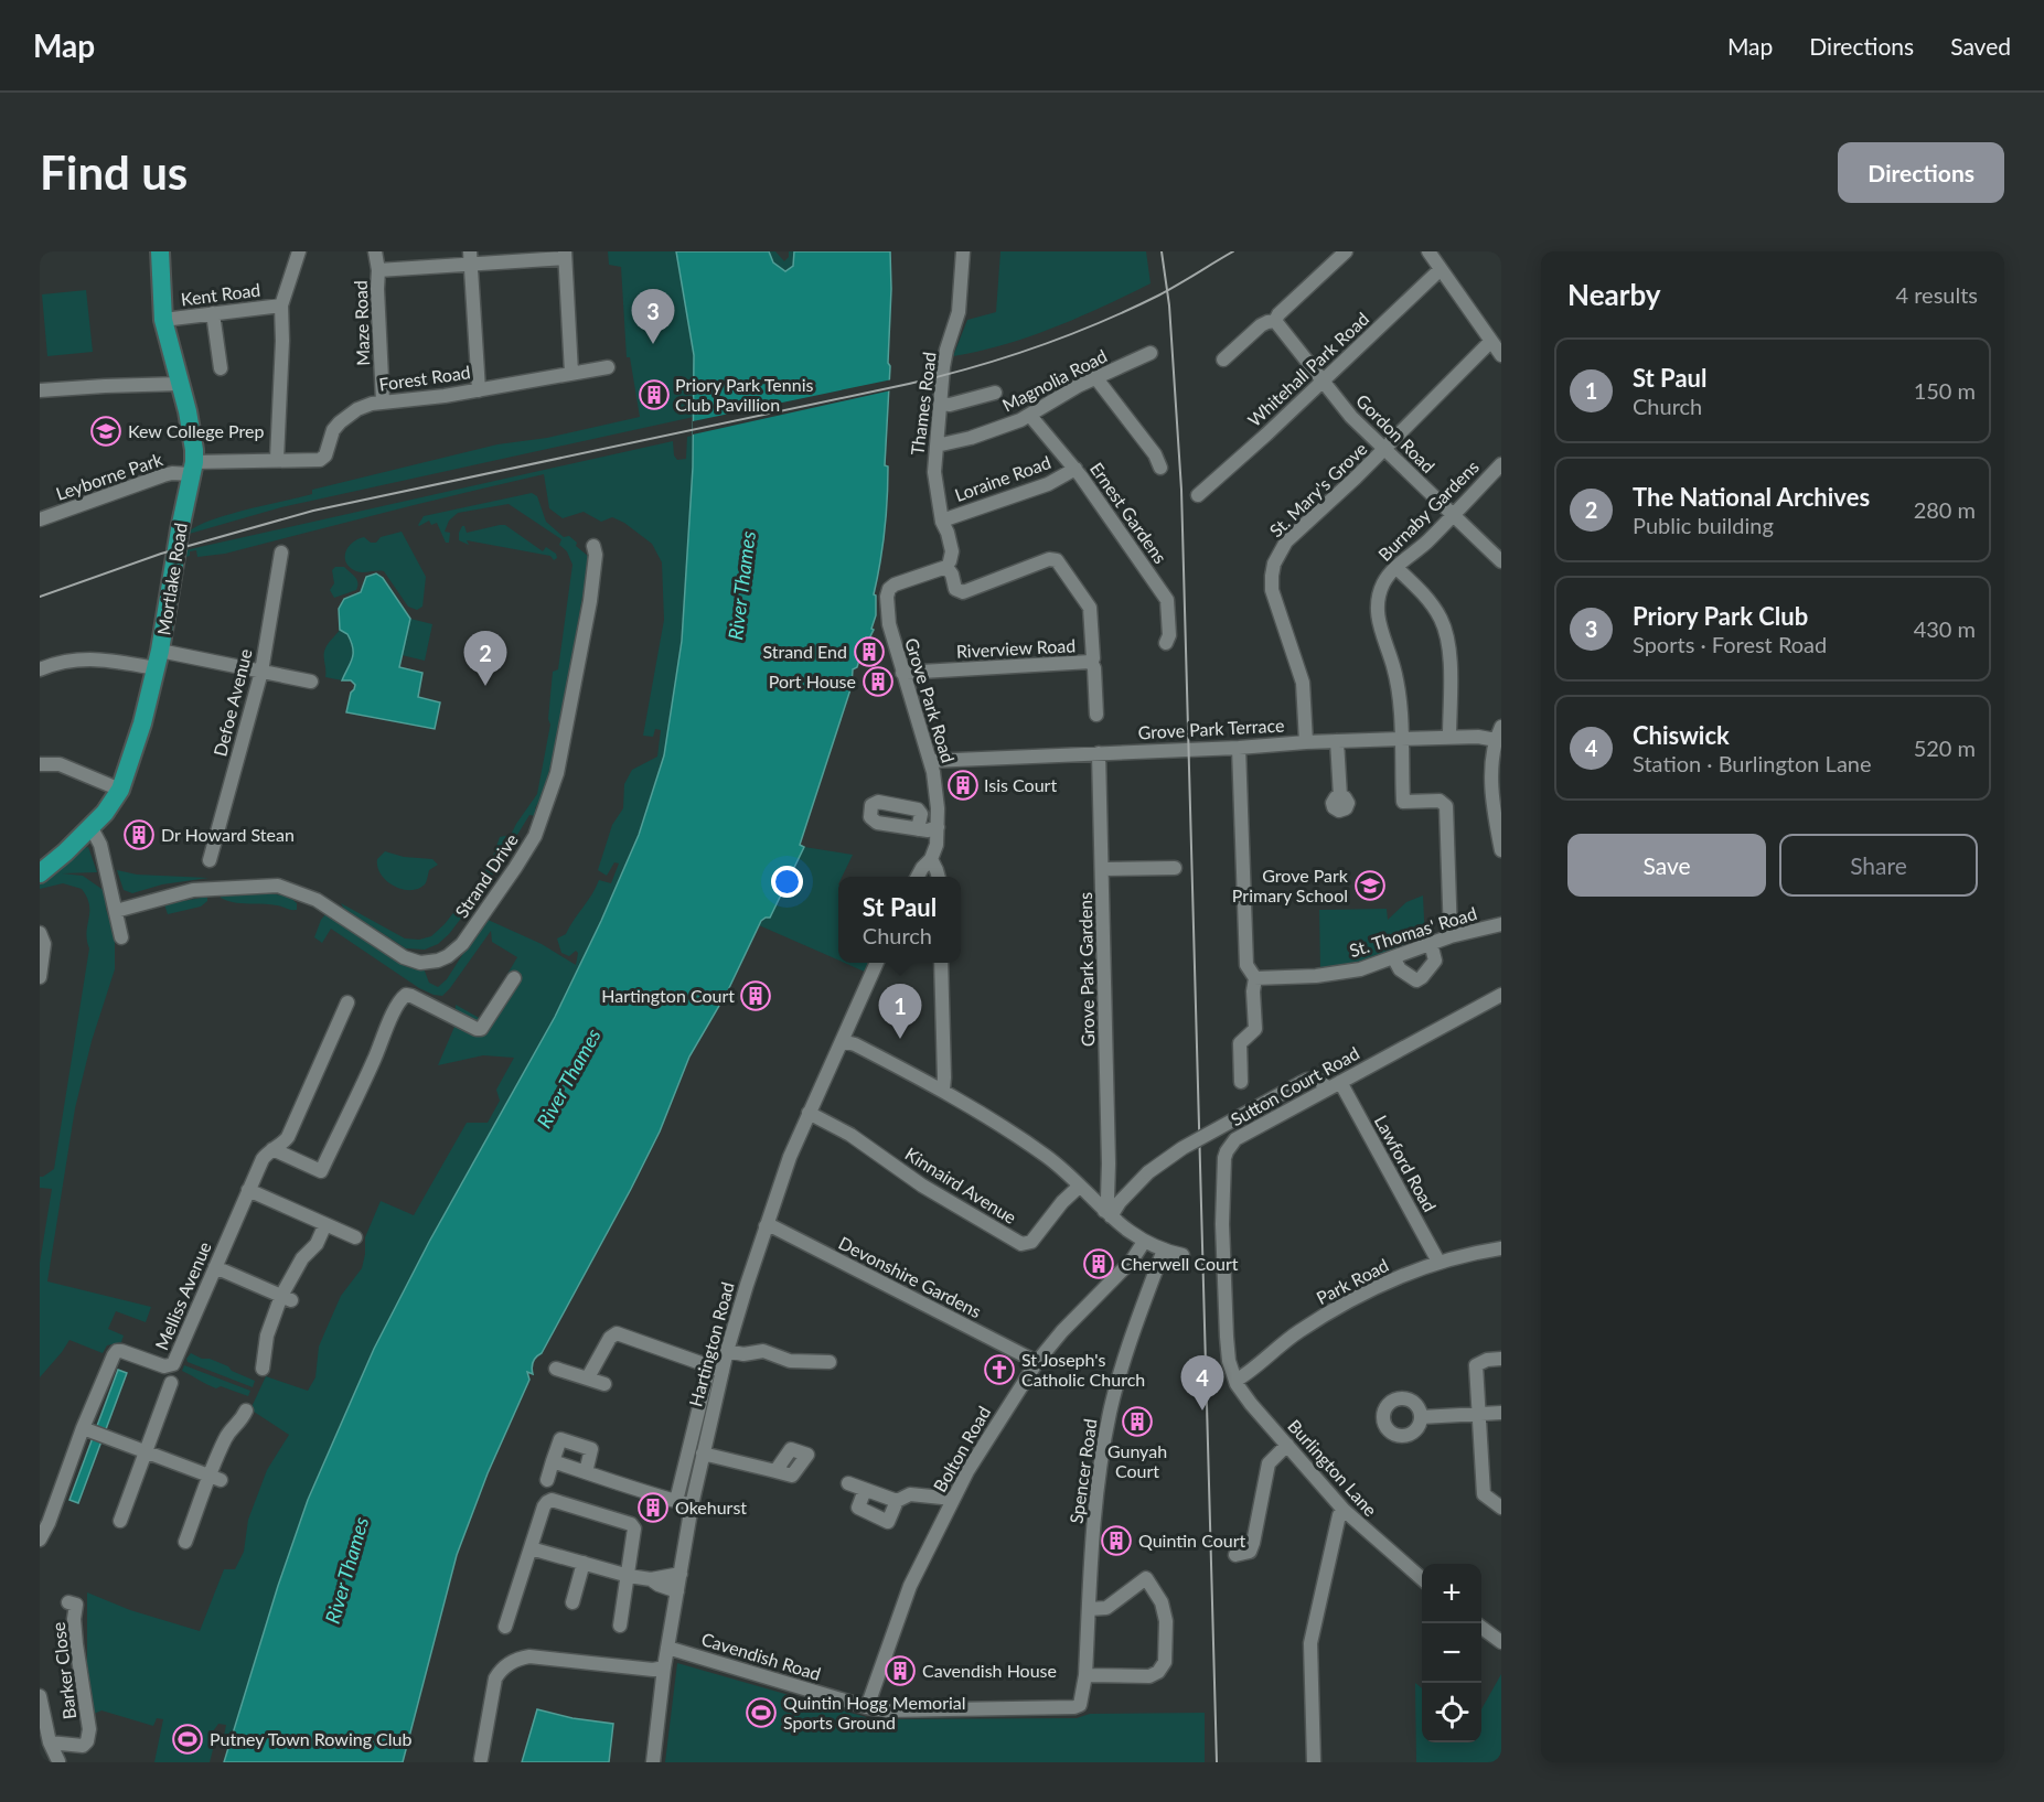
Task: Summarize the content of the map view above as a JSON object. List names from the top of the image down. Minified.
{"streets":{"highway":["Mortlake Road"],"street":["Kent Road","Maze Road","Whitehall Park Road","Forest Road","Magnolia Road","Thames Road","Gordon Road","Leyborne Park","Loraine Road","St. Mary's Grove","Burnaby Gardens","Ernest Gardens","Riverview Road","Grove Park Road","Defoe Avenue","Grove Park Terrace","Strand Drive","St. Thomas' Road","Grove Park Gardens","Sutton Court Road","Lawford Road","Kinnaird Avenue","Devonshire Gardens","Park Road","Melliss Avenue","Hartington Road","Bolton Road","Burlington Lane","Spencer Road","Cavendish Road","Barker Close"]},"crossings":[["Kent Road","Mortlake Road"],["Maze Road","Forest Road"],["Whitehall Park Road","Gordon Road"],["Forest Road","Leyborne Park"],["Forest Road","Mortlake Road"],["Magnolia Road","Thames Road"],["Magnolia Road","Ernest Gardens"],["Thames Road","Loraine Road"],["Thames Road","Grove Park Road"],["Gordon Road","St. Mary's Grove"],["Gordon Road","Burnaby Gardens"],["Leyborne Park","Mortlake Road"],["Loraine Road","Ernest Gardens"],["St. Mary's Grove","Grove Park Terrace"],["Burnaby Gardens","Grove Park Terrace"],["Burnaby Gardens","St. Thomas' Road"],["Riverview Road","Grove Park Road"],["Grove Park Road","Grove Park Terrace"],["Grove Park Terrace","Grove Park Gardens"],["Sutton Court Road","Lawford Road"],["Sutton Court Road","Burlington Lane"],["Lawford Road","Park Road"],["Kinnaird Avenue","Hartington Road"],["Devonshire Gardens","Hartington Road"],["Devonshire Gardens","Bolton Road"],["Park Road","Burlington Lane"],["Hartington Road","Cavendish Road"],["Bolton Road","Cavendish Road"],["Spencer Road","Cavendish Road"]],"water":["River Thames"],"places":{"building":["Priory Park Tennis Club Pavillion","Strand End","Port House","Isis Court","Dr Howard Stean","Hartington Court","Cherwell Court","Gunyah Court","Okehurst","Quintin Court","Cavendish House"],"school or university":["Kew College Prep","Grove Park Primary School"],"church":["St Joseph's Catholic Church"],"sports":["Quintin Hogg Memorial Sports Ground","Putney Town Rowing Club"]},"page":{"header":"Map","nav":["Map","Directions","Saved"],"buttons":["Directions",["Save","Share"]],"title":"Find us","heading":["Nearby","4 results"],"pins":["3","2","1","4"],"list":[{"mark":"1","name":"St Paul","note":"Church","value":"150 m"},{"mark":"2","name":"The National Archives","note":"Public building","value":"280 m"},{"mark":"3","name":"Priory Park Club","note":"Sports · Forest Road","value":"430 m"},{"mark":"4","name":"Chiswick","note":"Station · Burlington Lane","value":"520 m"}],"popup":["St Paul","Church"],"map_buttons":["+","−"]}}
